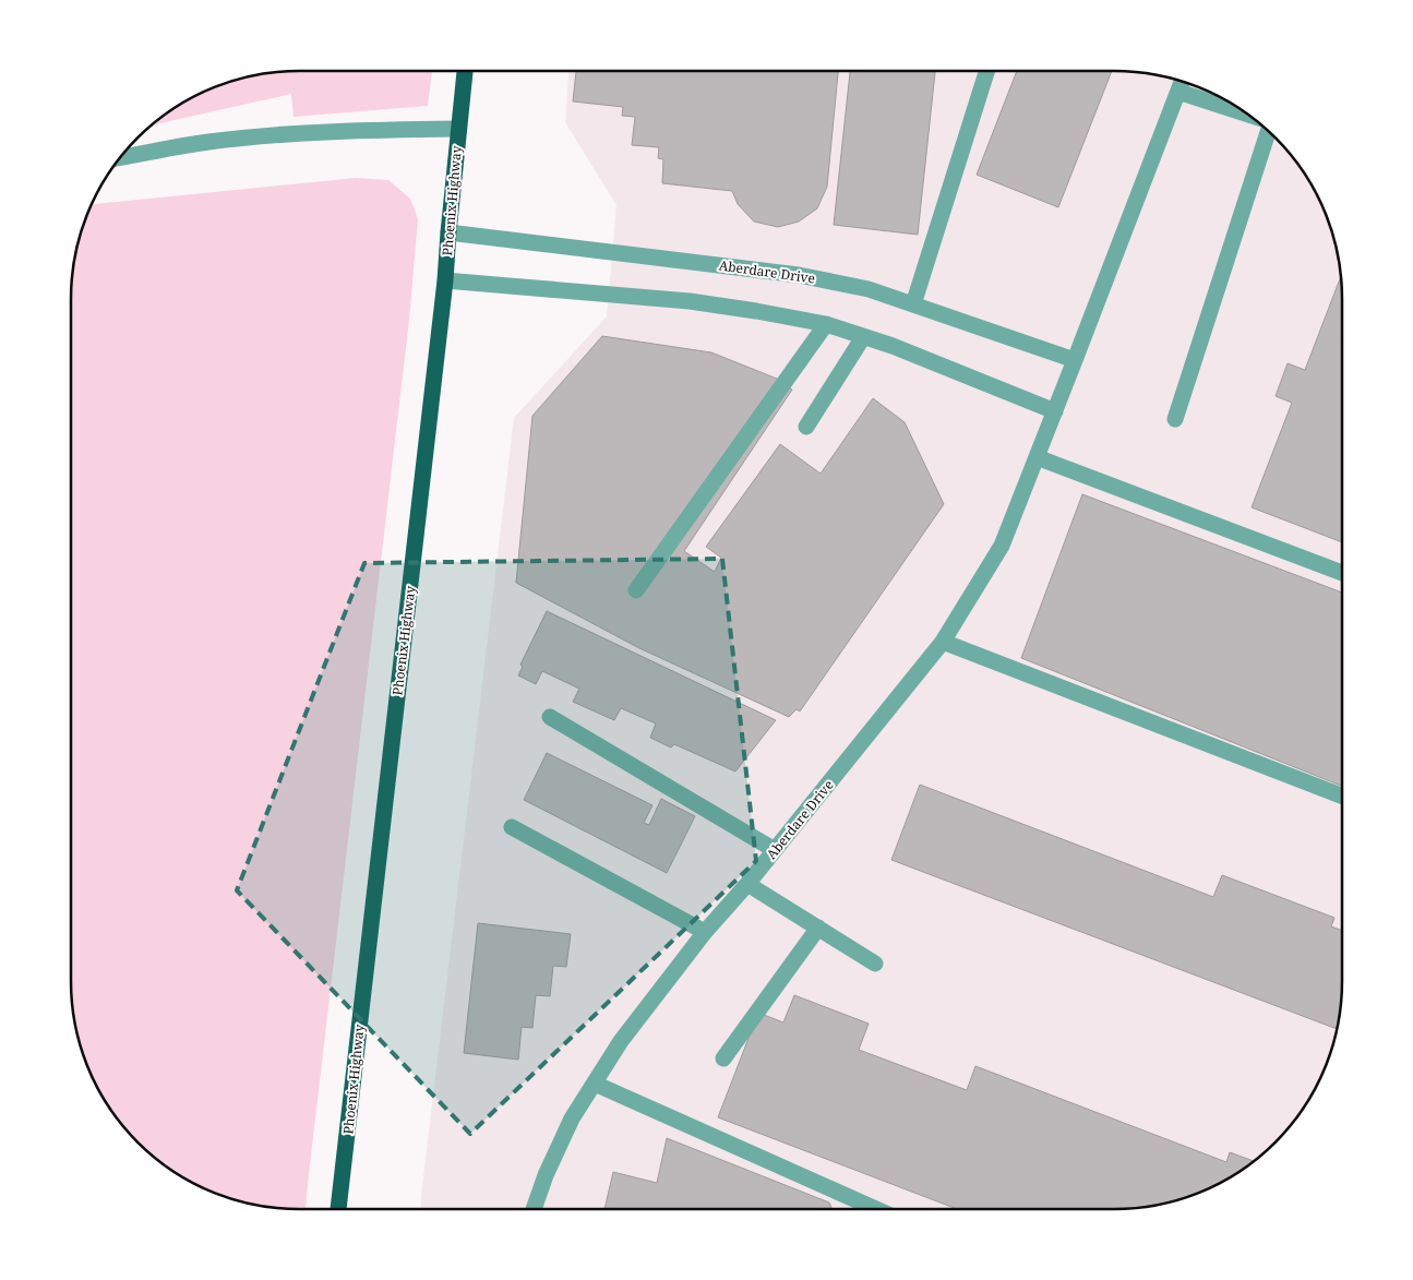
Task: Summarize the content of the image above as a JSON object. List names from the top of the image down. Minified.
{"streets":{"main road":["Phoenix Highway"],"street":["Aberdare Drive"]},"crossings":[["Phoenix Highway","Aberdare Drive"]]}
